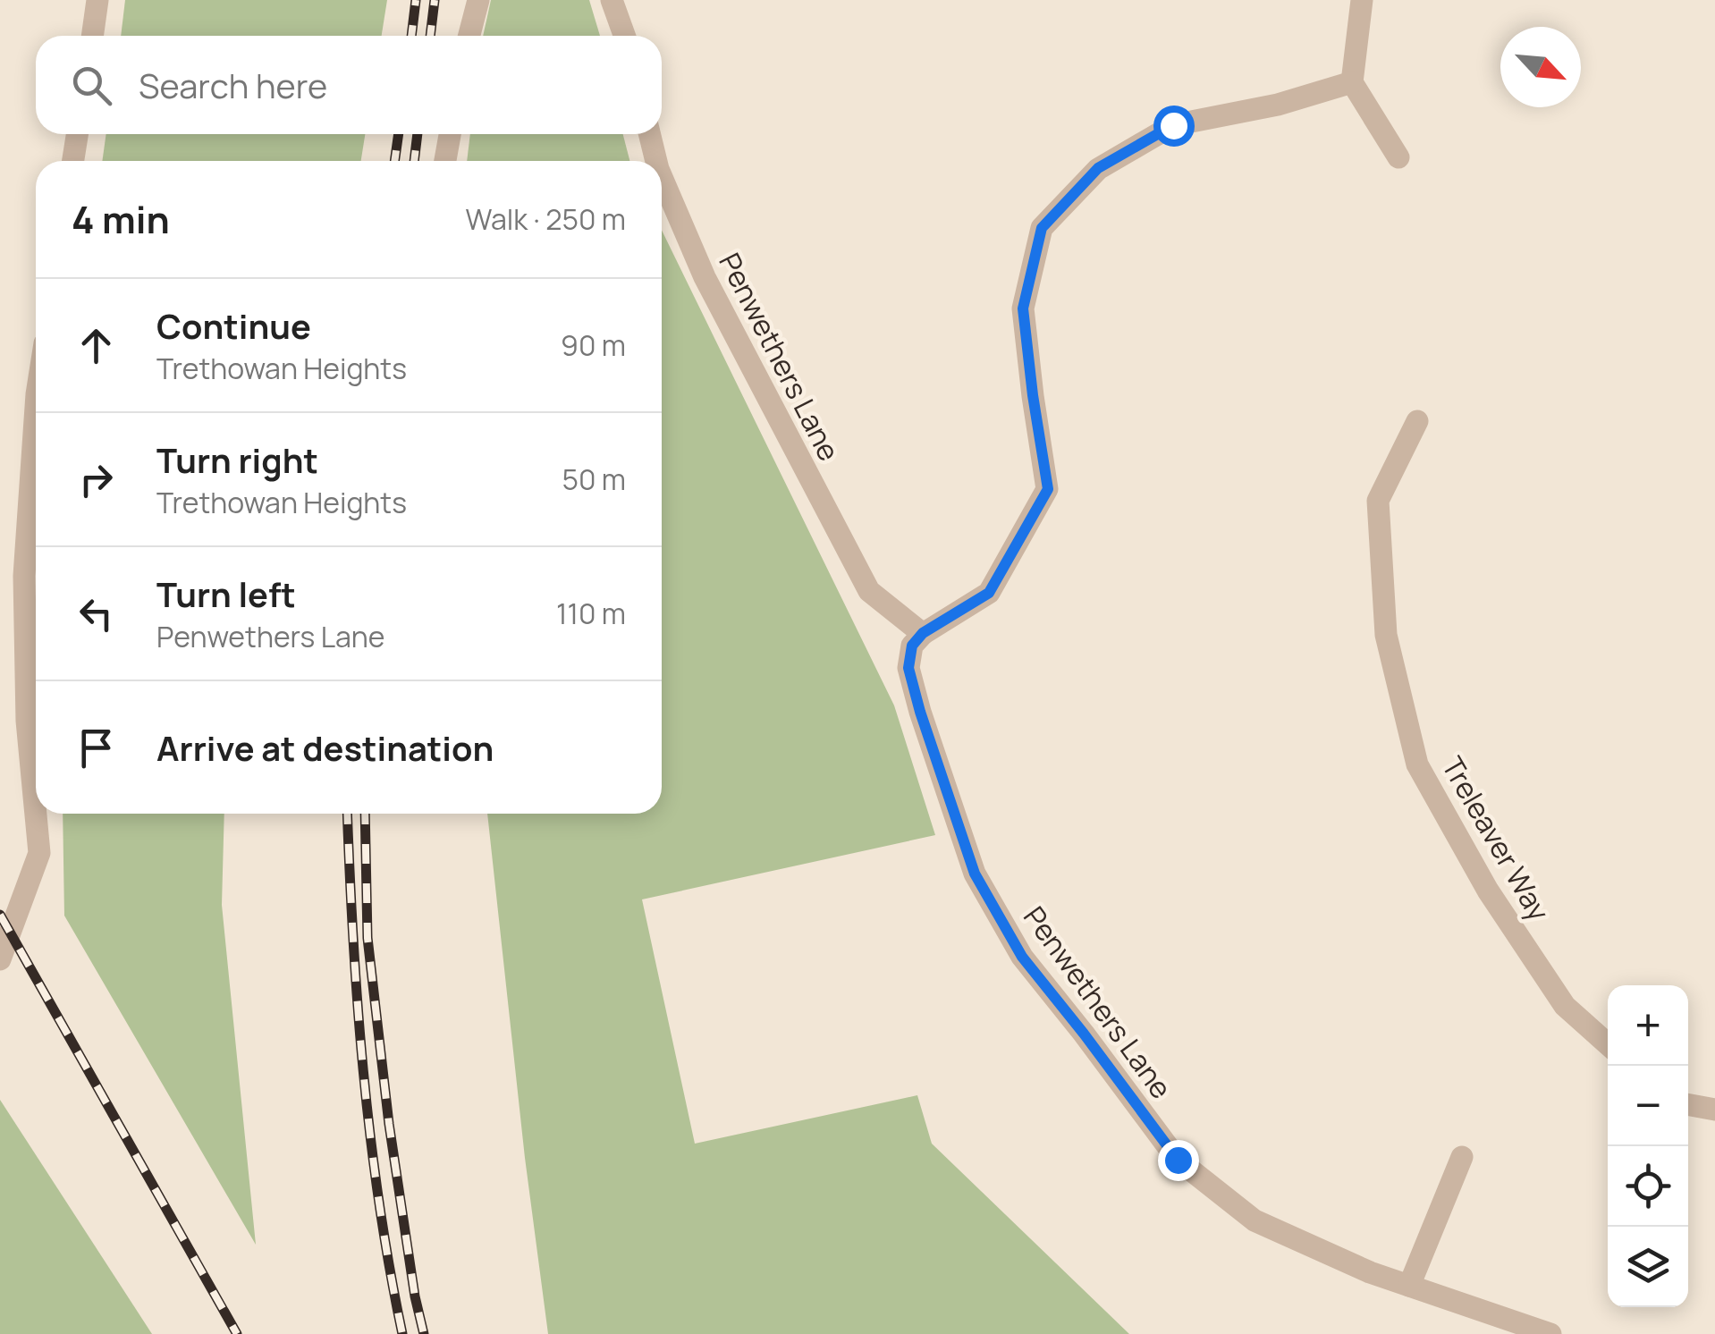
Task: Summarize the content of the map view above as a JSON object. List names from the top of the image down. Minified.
{"streets":{"street":["Penwethers Lane","Treleaver Way"]},"north":"bottom right","page":{"search":"Search here","heading":["4 min","Walk · 250 m"],"list":[["Continue","Trethowan Heights","90 m"],["Turn right","Trethowan Heights","50 m"],["Turn left","Penwethers Lane","110 m"],"Arrive at destination"],"map_buttons":["+","−"]}}
